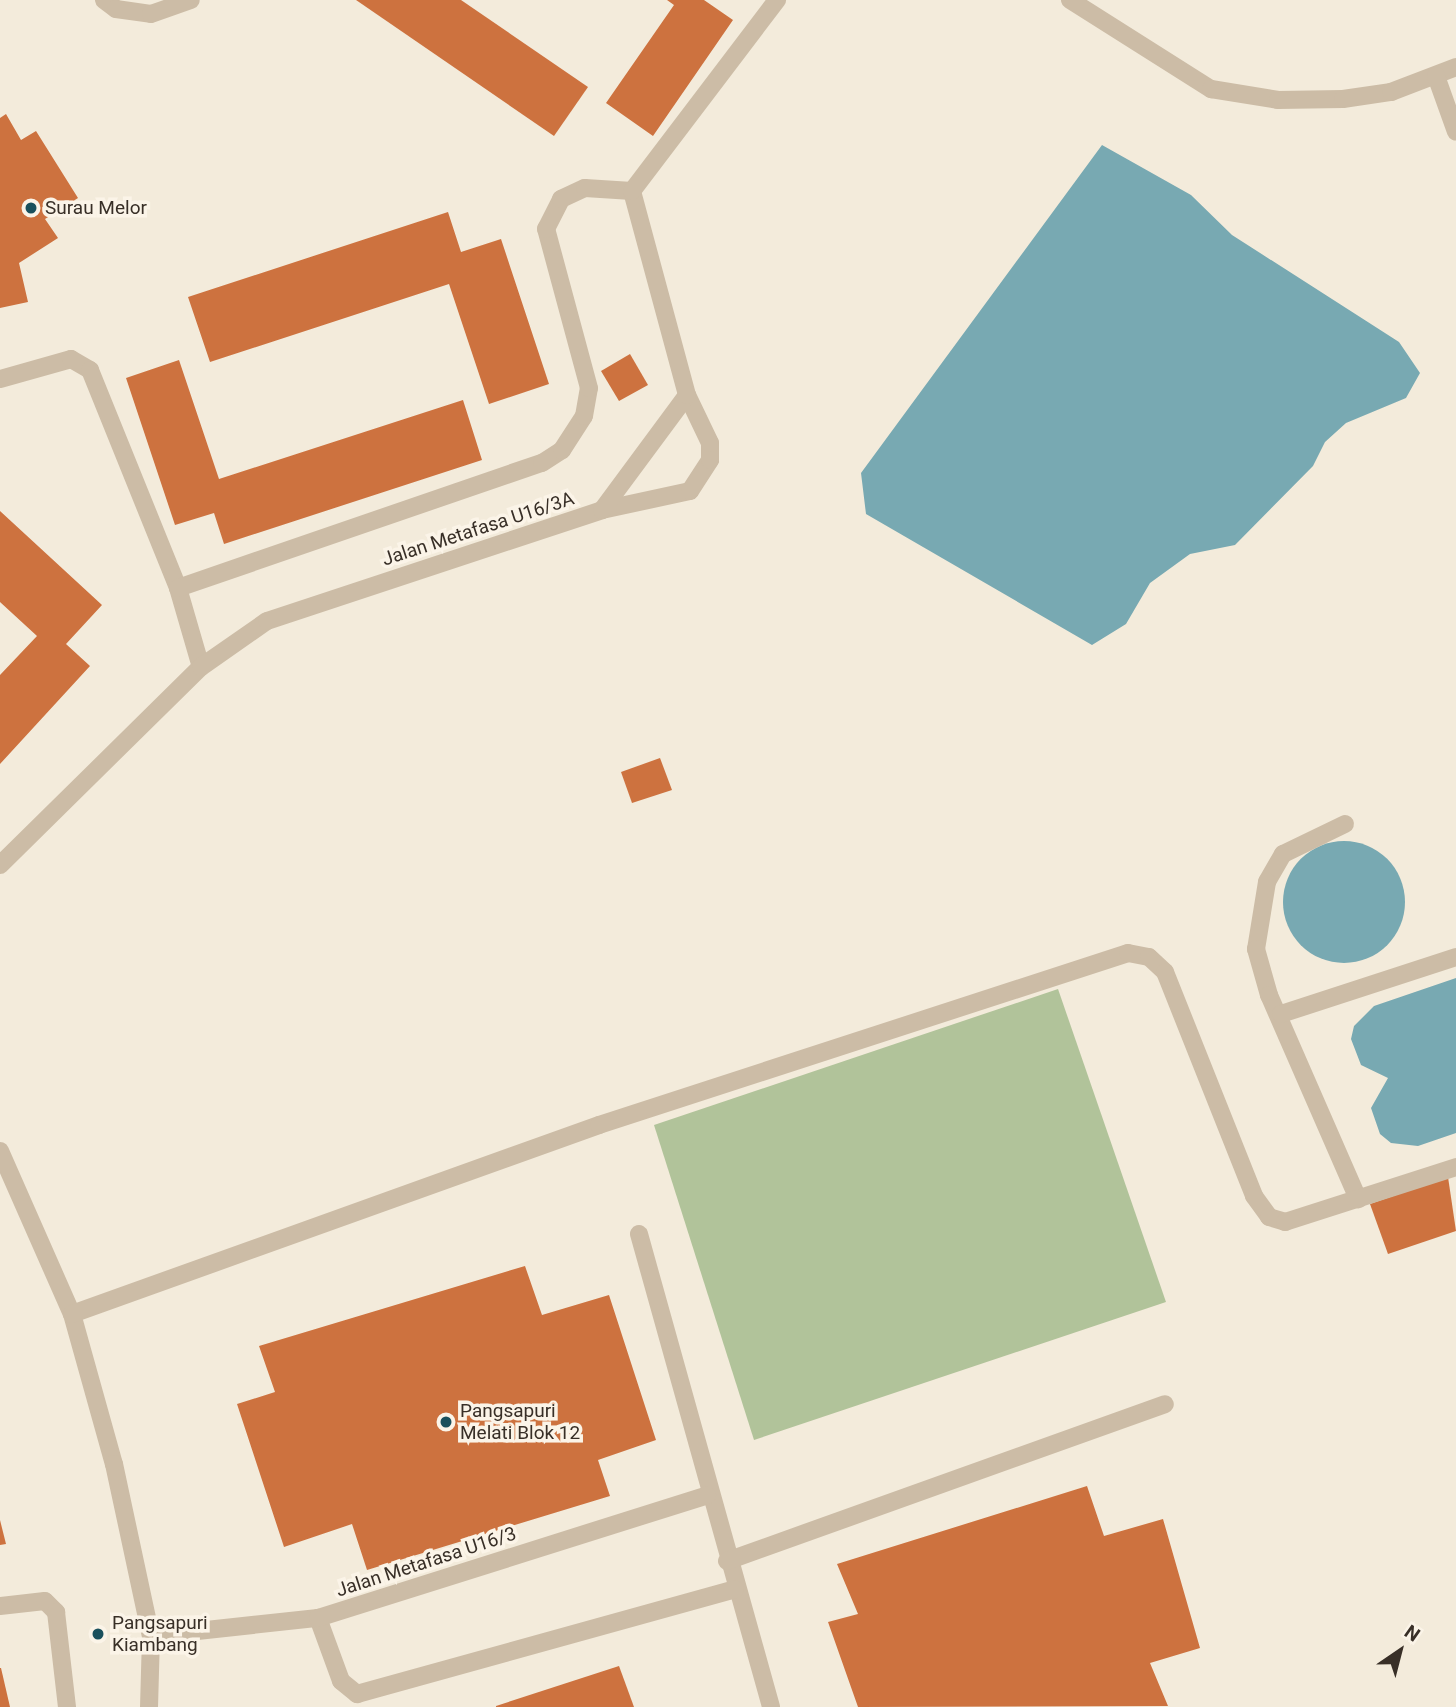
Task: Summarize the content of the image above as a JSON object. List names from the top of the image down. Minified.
{"streets":{"street":["Jalan Metafasa U16/3A","Jalan Metafasa U16/3"]},"places":["Surau Melor","Pangsapuri Melati Blok 12","Pangsapuri Kiambang"],"north":"top right"}
